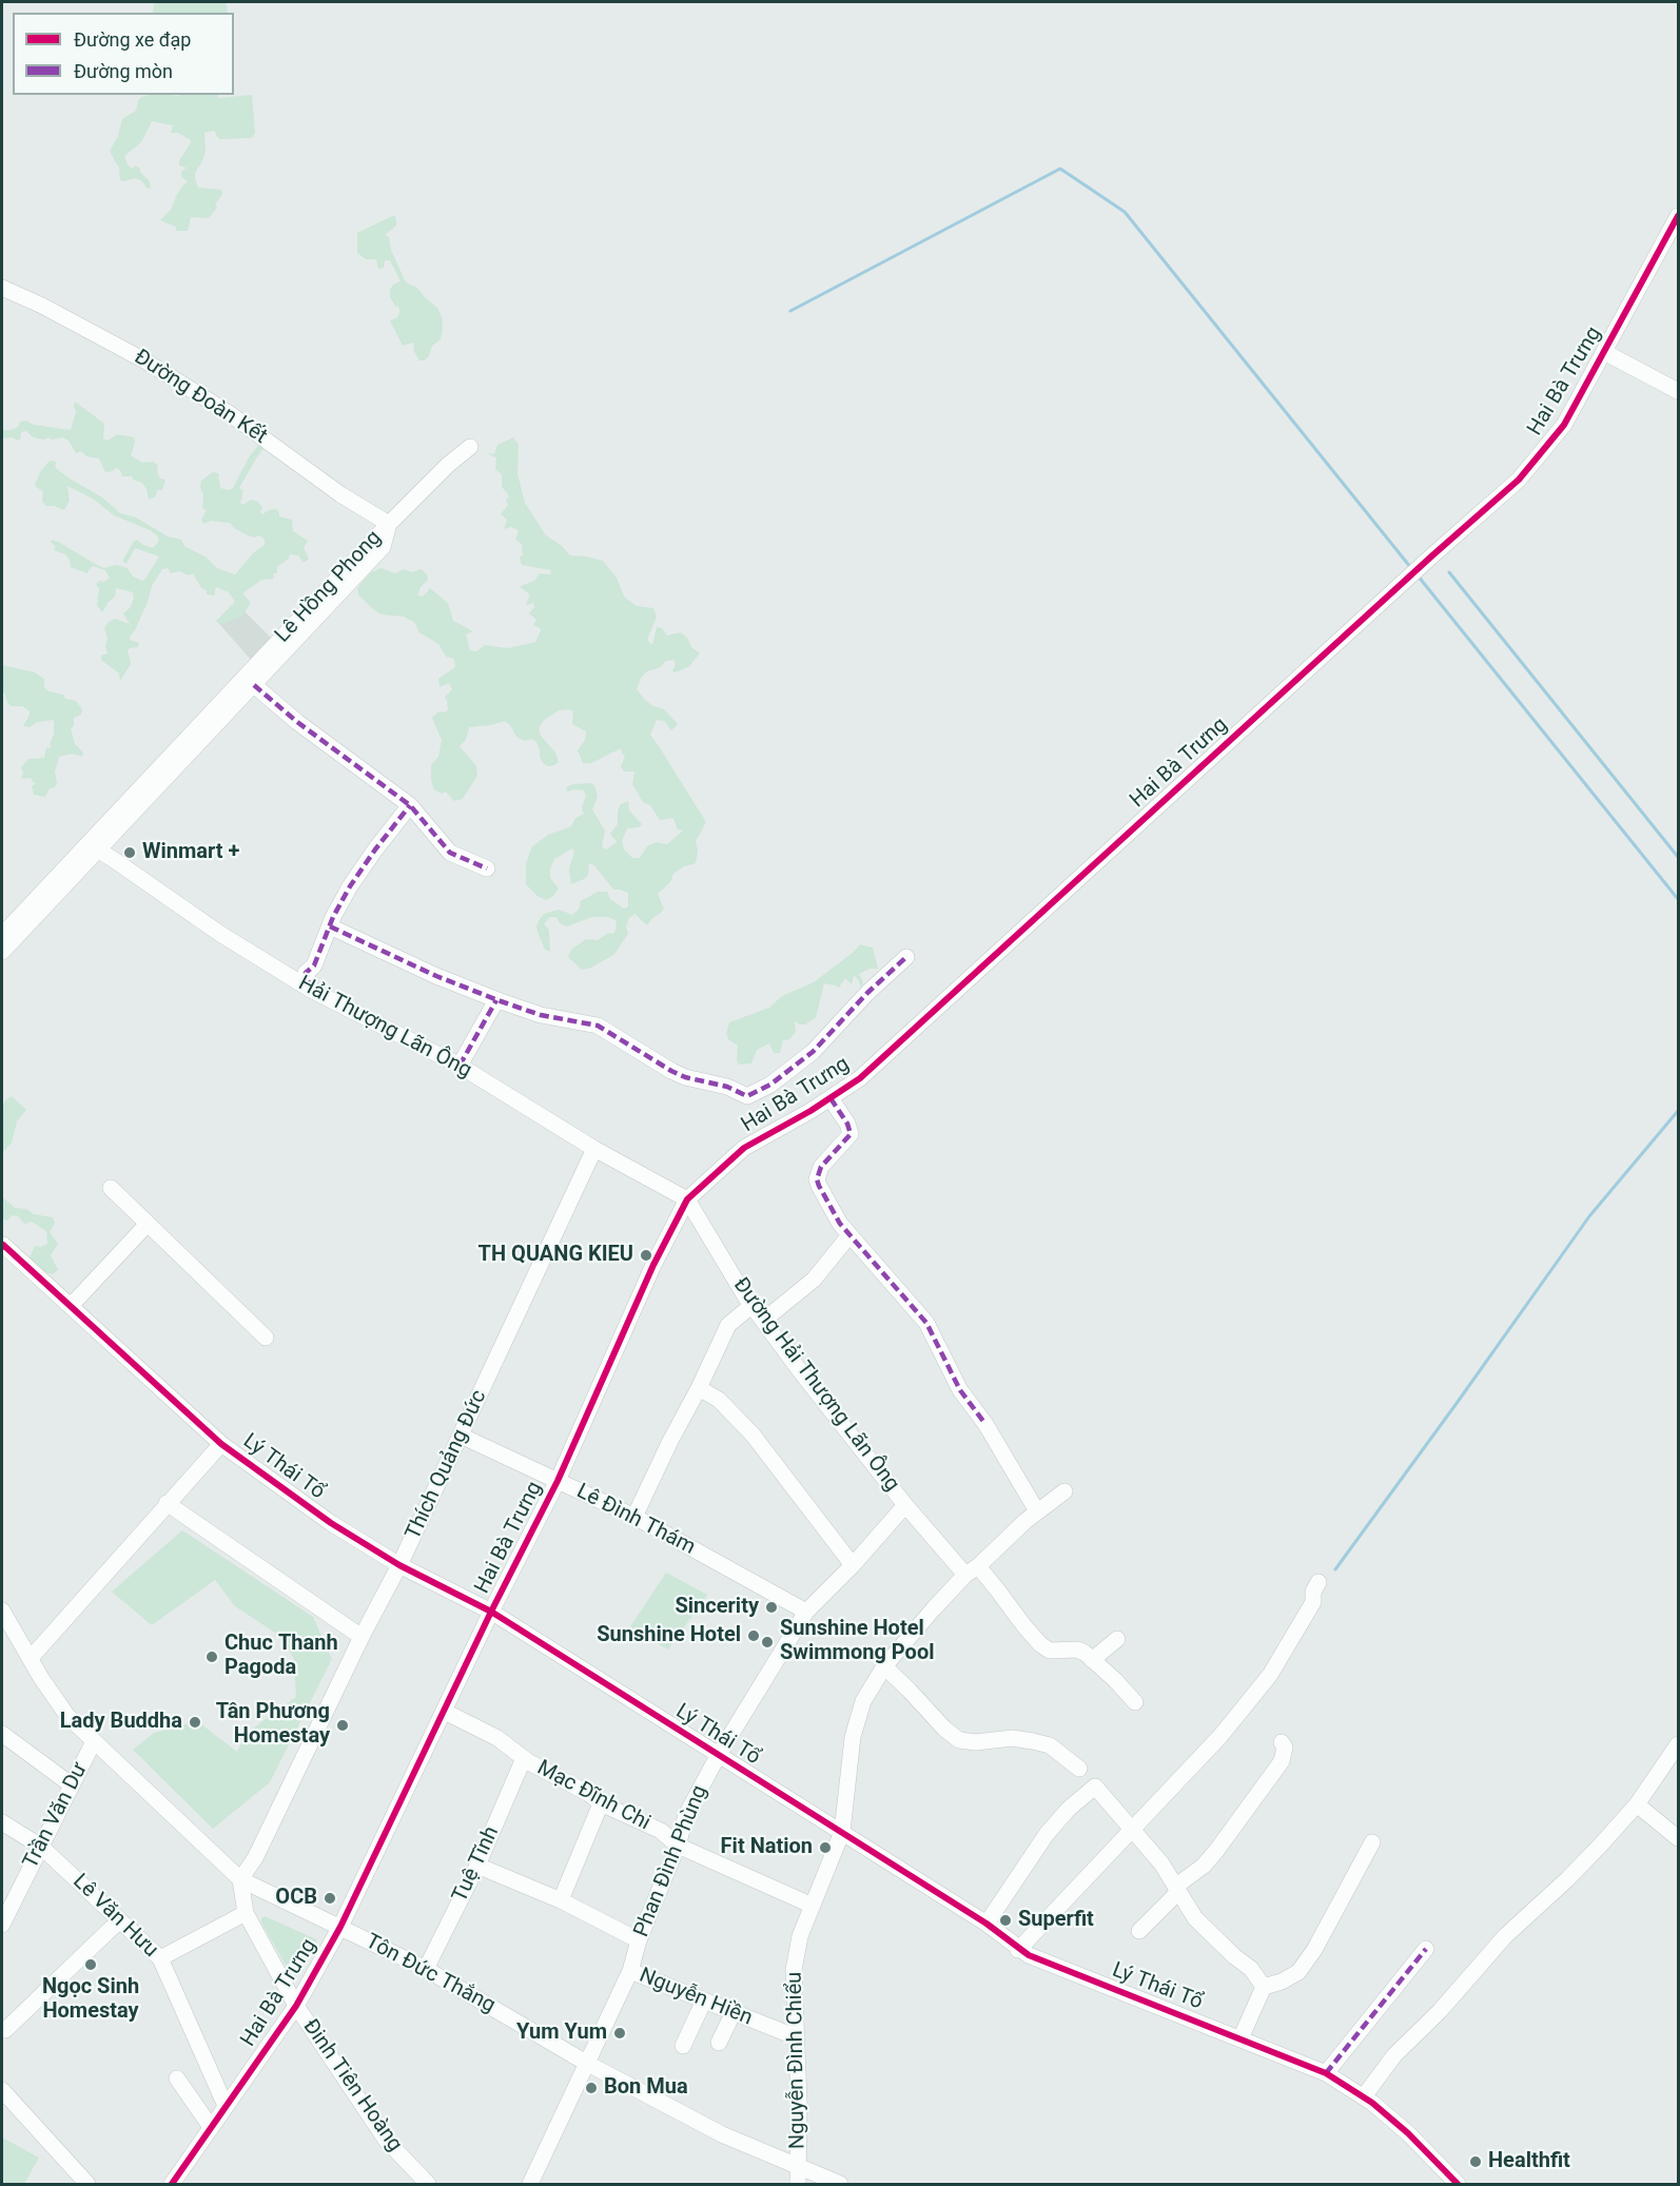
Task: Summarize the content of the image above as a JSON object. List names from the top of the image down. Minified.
{"streets":{"street":["Hai Bà Trưng","Đường Đoàn Kết","Lê Hồng Phong","Hải Thượng Lãn Ông","Đường Hải Thượng Lãn Ông","Thích Quảng Đức","Lý Thái Tổ","Lê Đình Thám","Mạc Đĩnh Chi","Trần Văn Dư","Phan Đình Phùng","Tuệ Tĩnh","Lê Văn Hưu","Tôn Đức Thắng","Nguyễn Hiền","Nguyễn Đình Chiểu","Đinh Tiên Hoàng"]},"crossings":[["Hai Bà Trưng","Hải Thượng Lãn Ông"],["Hai Bà Trưng","Đường Hải Thượng Lãn Ông"],["Hai Bà Trưng","Lý Thái Tổ"],["Hai Bà Trưng","Lê Đình Thám"],["Hai Bà Trưng","Mạc Đĩnh Chi"],["Hai Bà Trưng","Lê Văn Hưu"],["Hai Bà Trưng","Tôn Đức Thắng"],["Hai Bà Trưng","Đinh Tiên Hoàng"],["Đường Đoàn Kết","Lê Hồng Phong"],["Lê Hồng Phong","Hải Thượng Lãn Ông"],["Hải Thượng Lãn Ông","Đường Hải Thượng Lãn Ông"],["Hải Thượng Lãn Ông","Thích Quảng Đức"],["Đường Hải Thượng Lãn Ông","Phan Đình Phùng"],["Thích Quảng Đức","Lý Thái Tổ"],["Thích Quảng Đức","Lê Đình Thám"],["Thích Quảng Đức","Tôn Đức Thắng"],["Thích Quảng Đức","Đinh Tiên Hoàng"],["Lý Thái Tổ","Phan Đình Phùng"],["Lý Thái Tổ","Nguyễn Đình Chiểu"],["Lê Đình Thám","Phan Đình Phùng"],["Mạc Đĩnh Chi","Phan Đình Phùng"],["Mạc Đĩnh Chi","Tuệ Tĩnh"],["Mạc Đĩnh Chi","Nguyễn Đình Chiểu"],["Trần Văn Dư","Lê Văn Hưu"],["Trần Văn Dư","Tôn Đức Thắng"],["Phan Đình Phùng","Tôn Đức Thắng"],["Phan Đình Phùng","Nguyễn Hiền"],["Tuệ Tĩnh","Tôn Đức Thắng"],["Tuệ Tĩnh","Nguyễn Hiền"],["Tôn Đức Thắng","Nguyễn Đình Chiểu"],["Tôn Đức Thắng","Đinh Tiên Hoàng"],["Nguyễn Hiền","Nguyễn Đình Chiểu"]],"places":["Winmart +","TH QUANG KIEU","Sincerity","Sunshine Hotel","Sunshine Hotel Swimmong Pool","Chuc Thanh Pagoda","Lady Buddha","Tân Phương Homestay","Fit Nation","OCB","Superfit","Ngọc Sinh Homestay","Yum Yum","Bon Mua","Healthfit"],"legend":["Đường xe đạp","Đường mòn"]}
